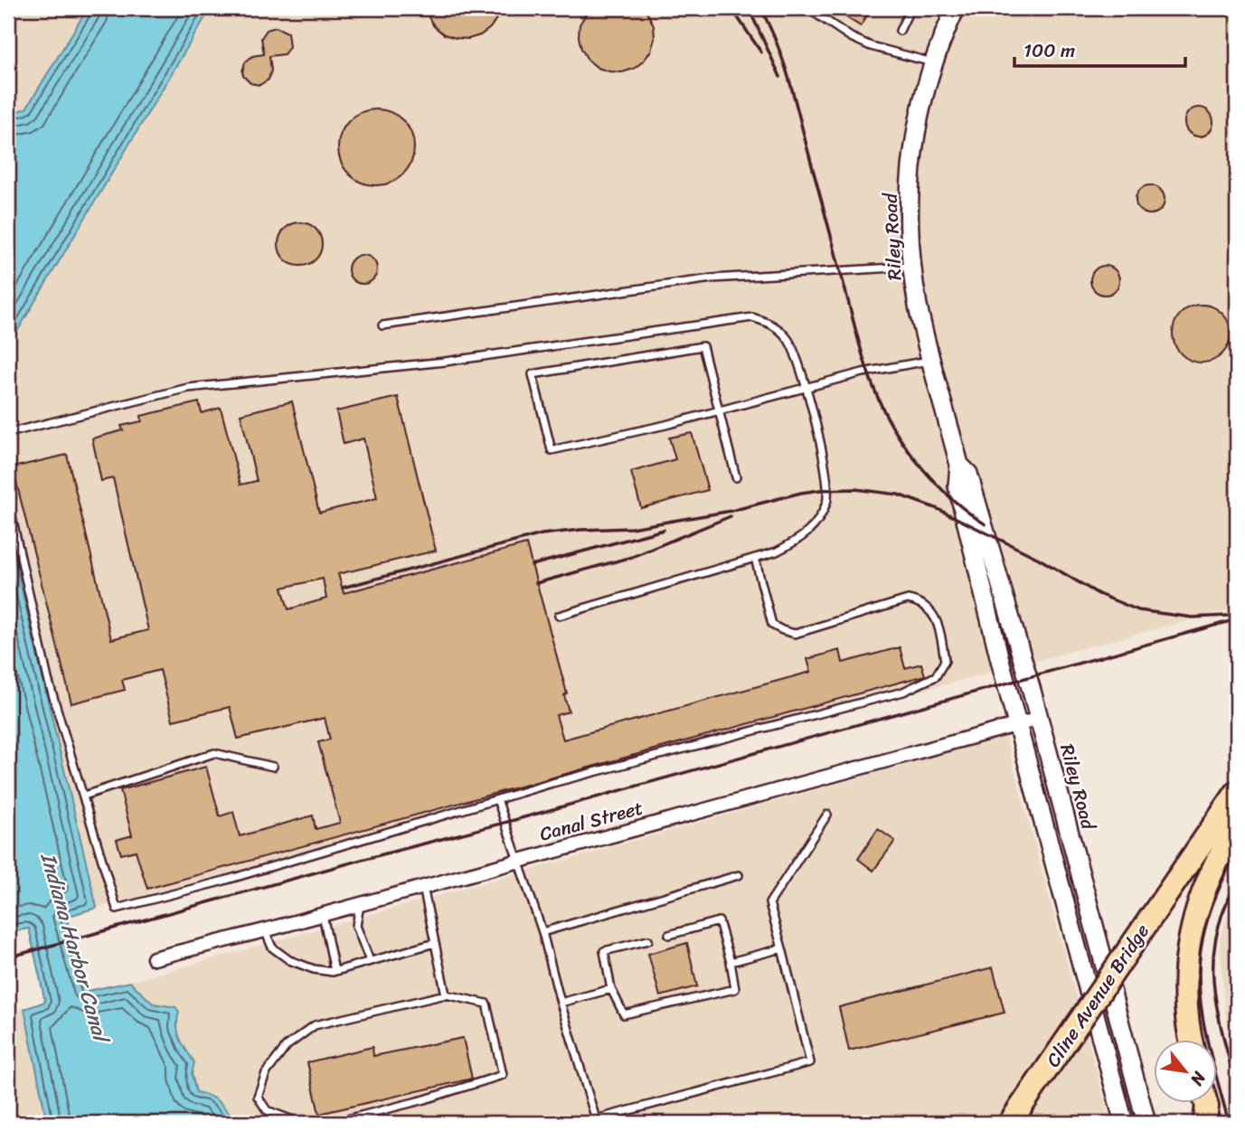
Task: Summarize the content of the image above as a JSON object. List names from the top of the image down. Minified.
{"streets":{"highway":["Cline Avenue Bridge"],"main road":["Riley Road"],"street":["Canal Street"]},"crossings":[["Riley Road","Canal Street"]],"water":["Indiana Harbor Canal"],"scale_bar":"100 m","north":"bottom right"}
